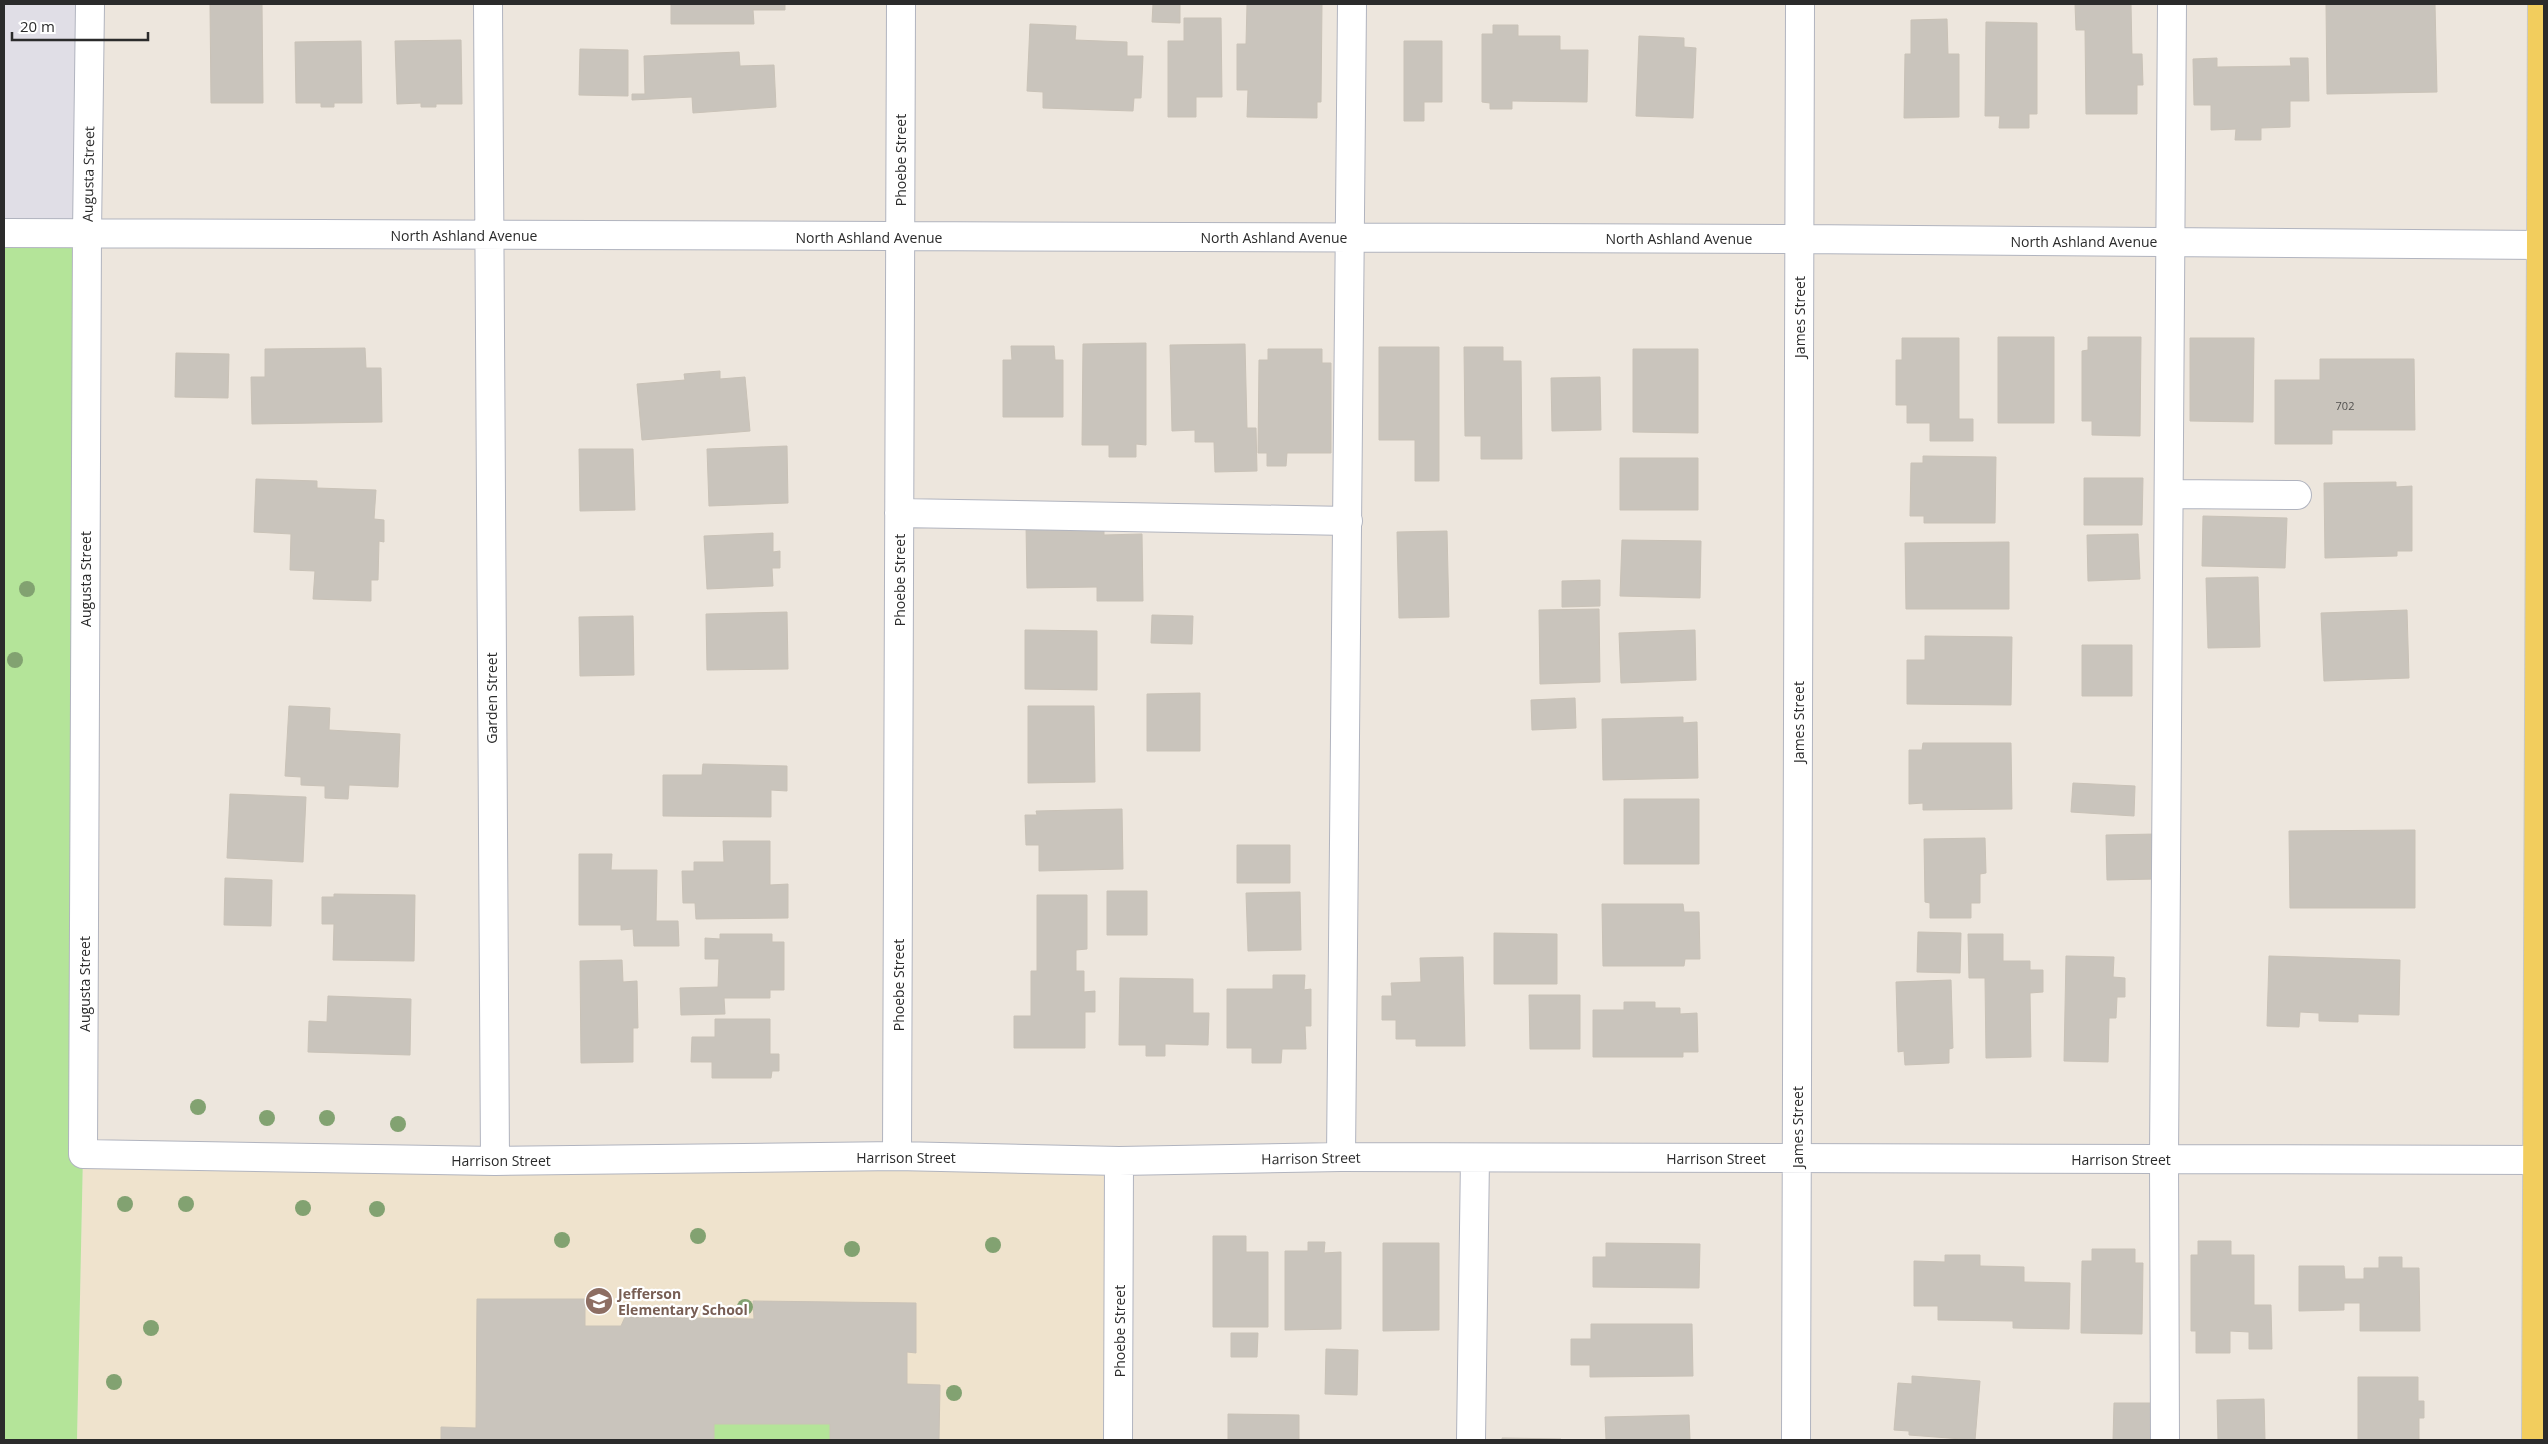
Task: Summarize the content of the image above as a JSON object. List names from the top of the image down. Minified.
{"streets":{"street":["Phoebe Street","Augusta Street","North Ashland Avenue","James Street","Garden Street","Harrison Street"]},"crossings":[["Phoebe Street","North Ashland Avenue"],["Phoebe Street","Harrison Street"],["Augusta Street","North Ashland Avenue"],["Augusta Street","Harrison Street"],["North Ashland Avenue","James Street"],["North Ashland Avenue","Garden Street"],["James Street","Harrison Street"],["Garden Street","Harrison Street"]],"places":{"school or university":["Jefferson Elementary School"]},"house_numbers":["702"],"scale_bar":"20 m"}
